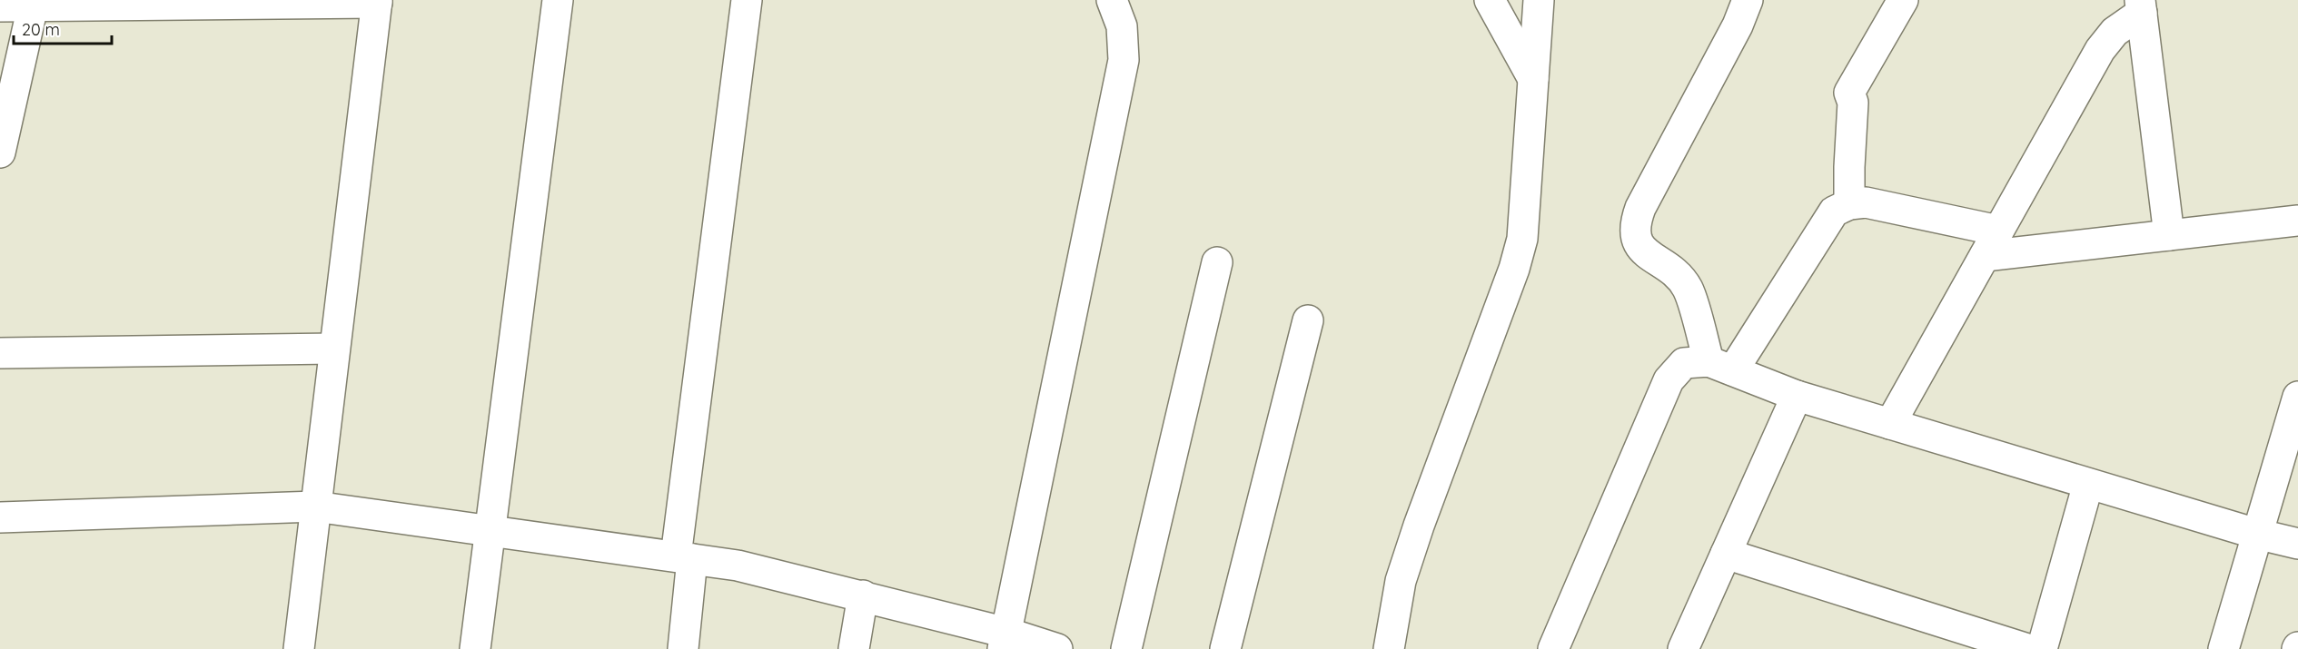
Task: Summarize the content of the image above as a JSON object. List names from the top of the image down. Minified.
{"scale_bar":"20 m"}
